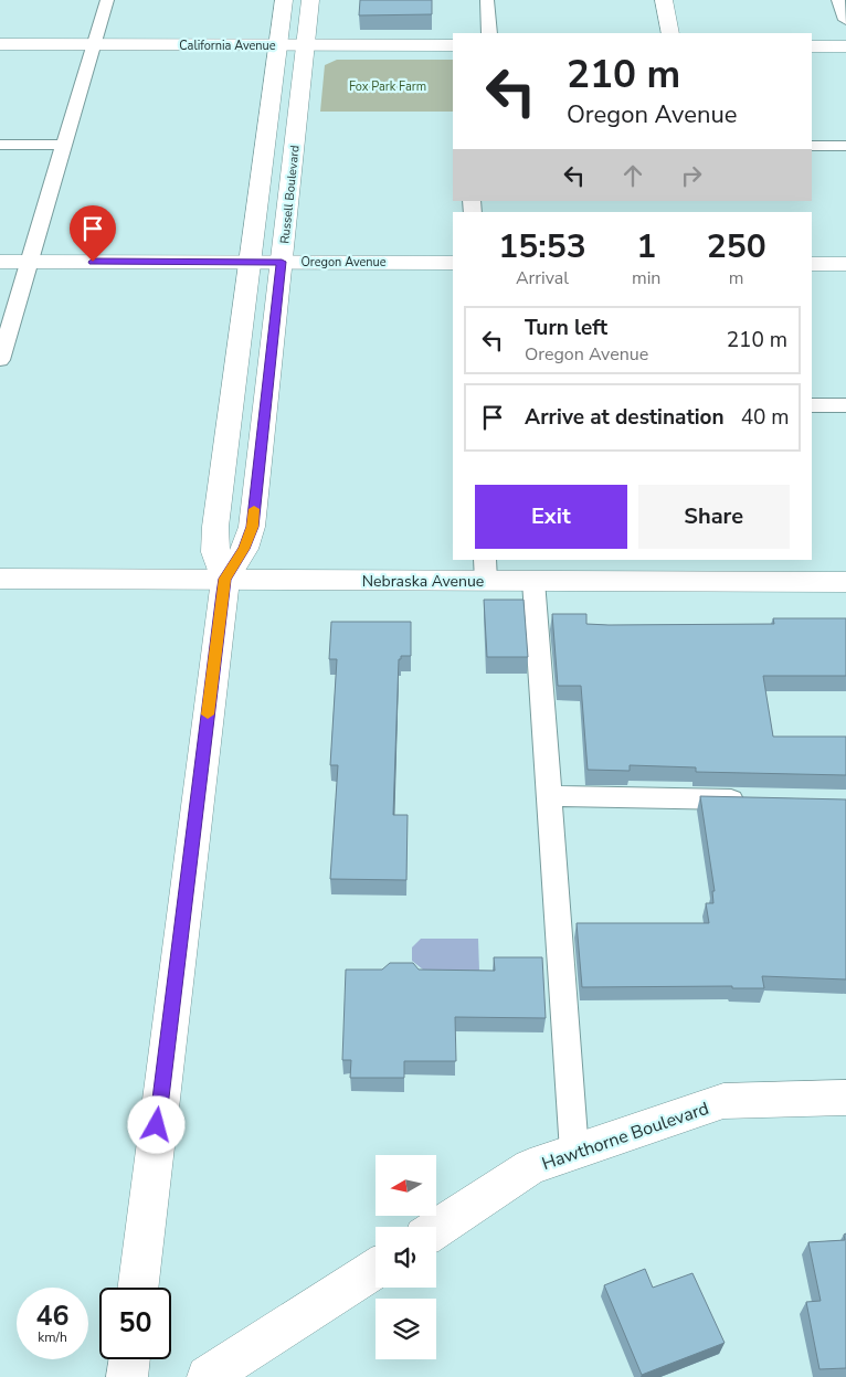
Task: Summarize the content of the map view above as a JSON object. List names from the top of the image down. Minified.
{"streets":{"main road":["California Avenue","Russell Boulevard","Oregon Avenue","Nebraska Avenue","Hawthorne Boulevard"]},"crossings":[["California Avenue","Russell Boulevard"],["Russell Boulevard","Oregon Avenue"],["Russell Boulevard","Nebraska Avenue"]],"parks":["Fox Park Farm"],"north":"left","page":{"turn":["210 m","Oregon Avenue"],"eta":["15:53","Arrival","1","min","250","m"],"list":[{"name":"Turn left","note":"Oregon Avenue","value":"210 m"},{"name":"Arrive at destination","value":"40 m"}],"buttons":["Exit","Share"],"speed":"46 km/h","limit":"50"}}
